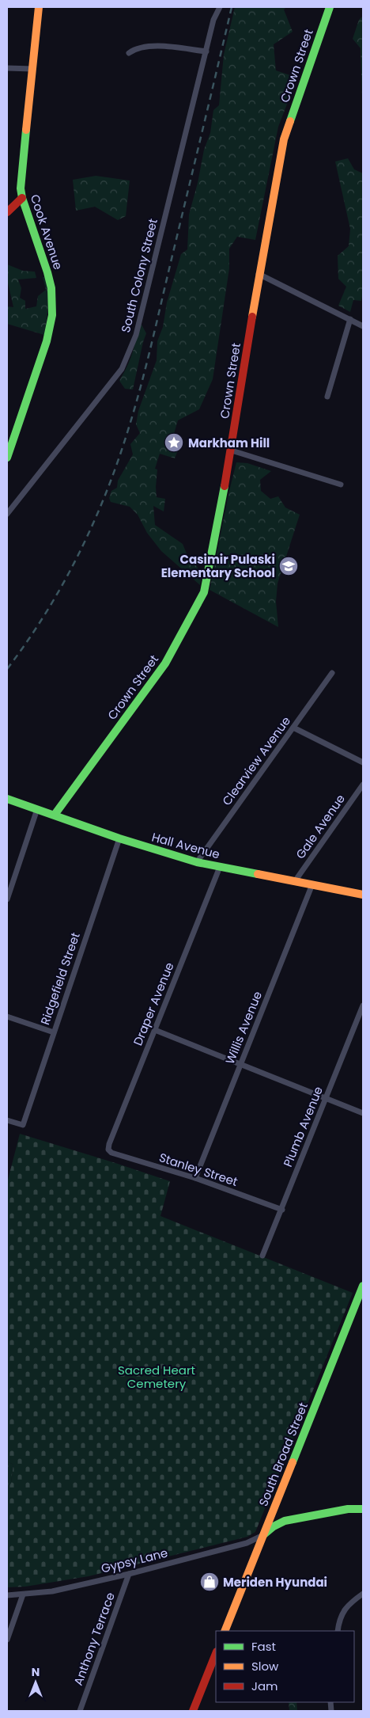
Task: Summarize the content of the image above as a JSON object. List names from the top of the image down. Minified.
{"streets":{"street":["Crown Street","Cook Avenue","South Colony Street","Clearview Avenue","Gale Avenue","Hall Avenue","Ridgefield Street","Draper Avenue","Willis Avenue","Plumb Avenue","Stanley Street","South Broad Street","Gypsy Lane","Anthony Terrace"]},"crossings":[["Crown Street","Hall Avenue"],["Clearview Avenue","Hall Avenue"],["Gale Avenue","Hall Avenue"],["Hall Avenue","Ridgefield Street"],["Hall Avenue","Draper Avenue"],["Hall Avenue","Willis Avenue"],["Draper Avenue","Stanley Street"],["Willis Avenue","Stanley Street"],["Plumb Avenue","Stanley Street"],["South Broad Street","Gypsy Lane"],["Gypsy Lane","Anthony Terrace"]],"parks":["Sacred Heart Cemetery"],"places":{"place":["Markham Hill"],"school or university":["Casimir Pulaski Elementary School"],"shop":["Meriden Hyundai"]},"legend":["Fast","Slow","Jam"],"north":"top"}
